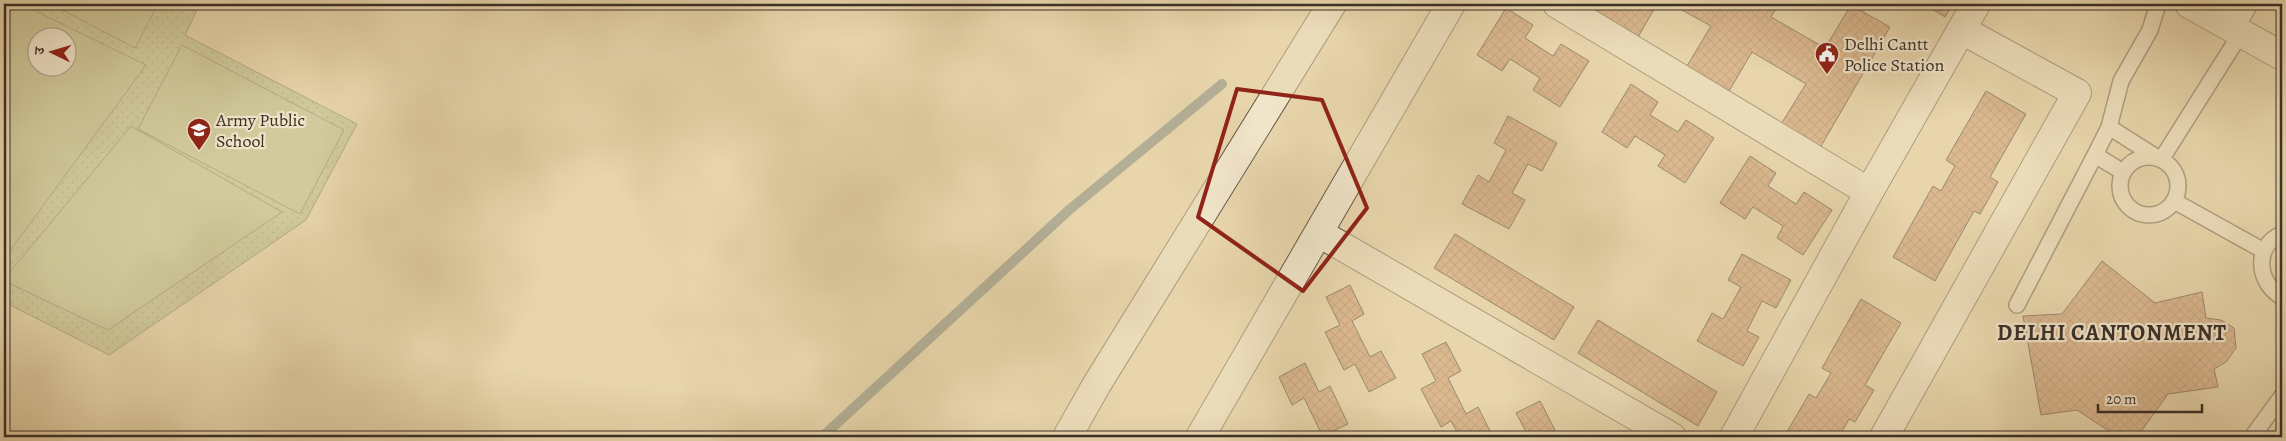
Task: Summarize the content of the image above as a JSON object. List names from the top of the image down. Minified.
{"districts":["DELHI CANTONMENT"],"places":{"public building":["Delhi Cantt Police Station"],"school or university":["Army Public School"]},"scale_bar":"20 m","north":"left"}
